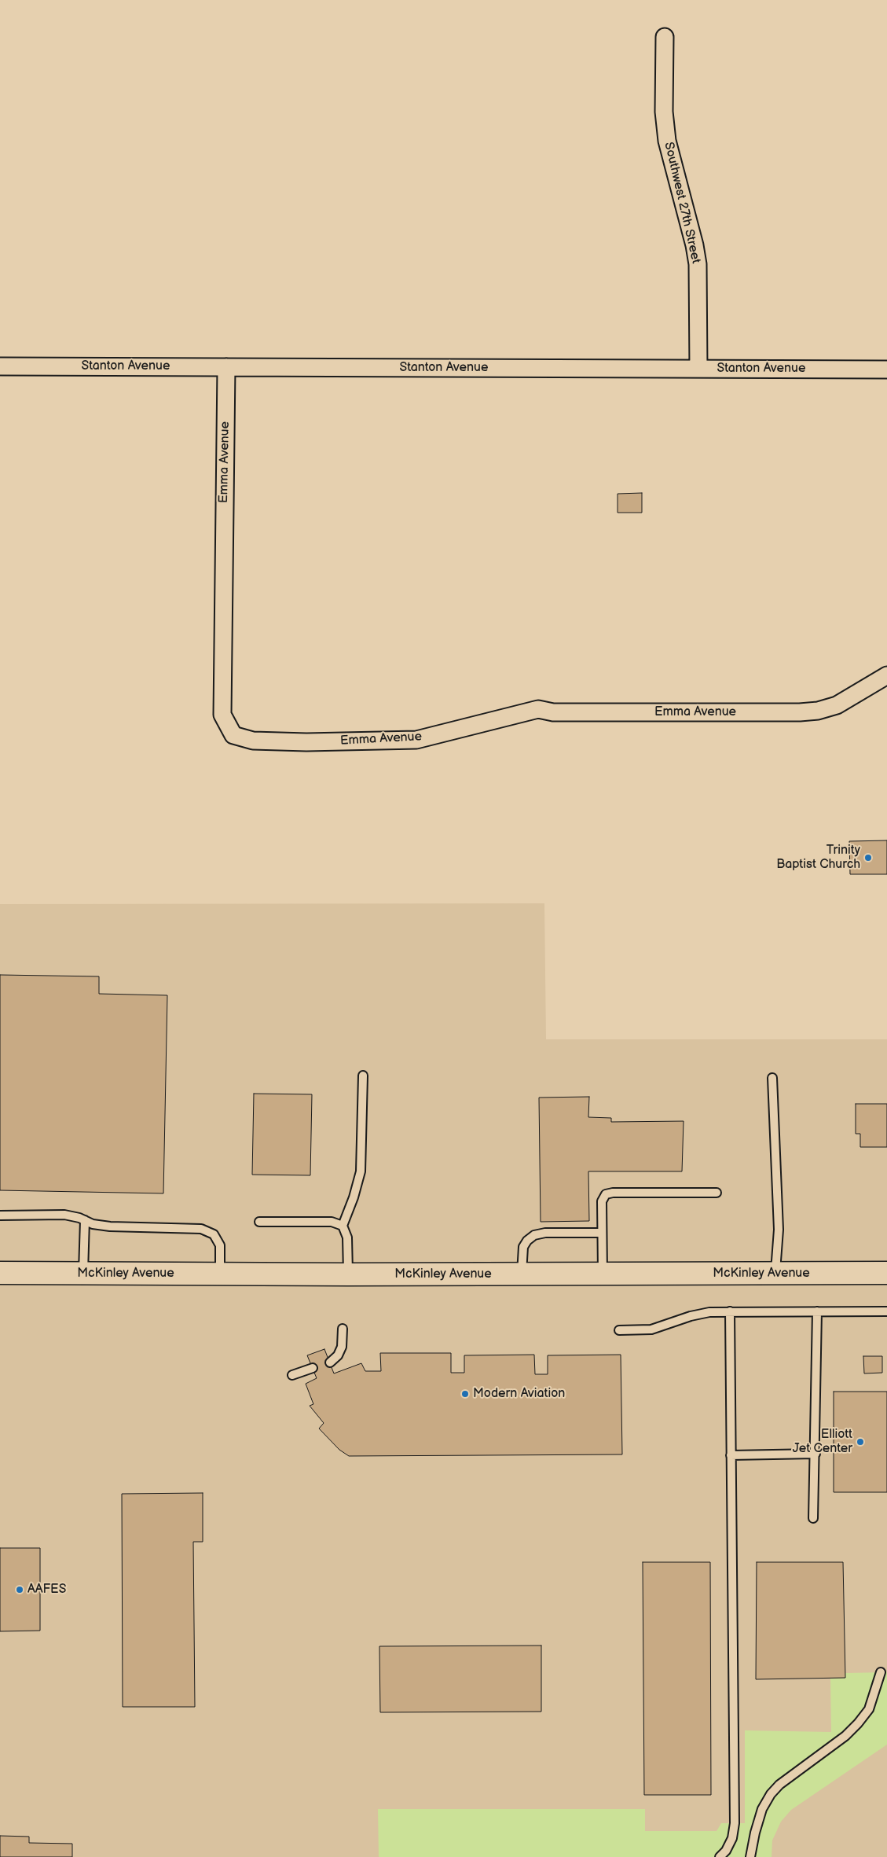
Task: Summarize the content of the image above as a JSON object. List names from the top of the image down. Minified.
{"streets":{"main road":["McKinley Avenue"],"street":["Southwest 27th Street","Stanton Avenue","Emma Avenue"]},"crossings":[["Southwest 27th Street","Stanton Avenue"],["Stanton Avenue","Emma Avenue"]],"places":["Trinity Baptist Church","Modern Aviation","Elliott Jet Center","AAFES"]}
